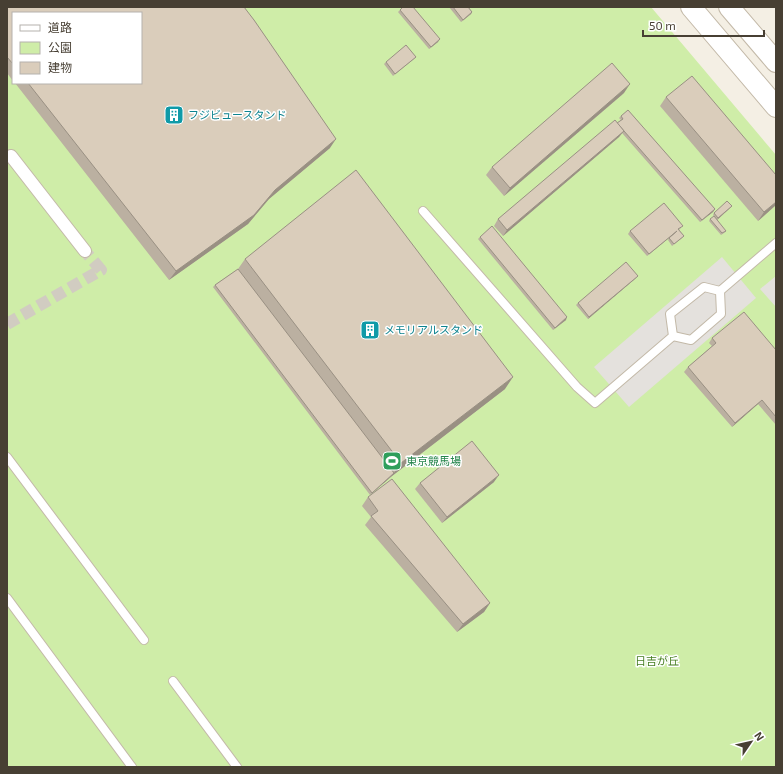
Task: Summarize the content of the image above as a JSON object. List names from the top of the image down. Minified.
{"parks":["日吉が丘"],"places":{"building":["フジビュースタンド","メモリアルスタンド"],"sports":["東京競馬場"]},"legend":["道路","公園","建物"],"scale_bar":"50 m","north":"top right"}
